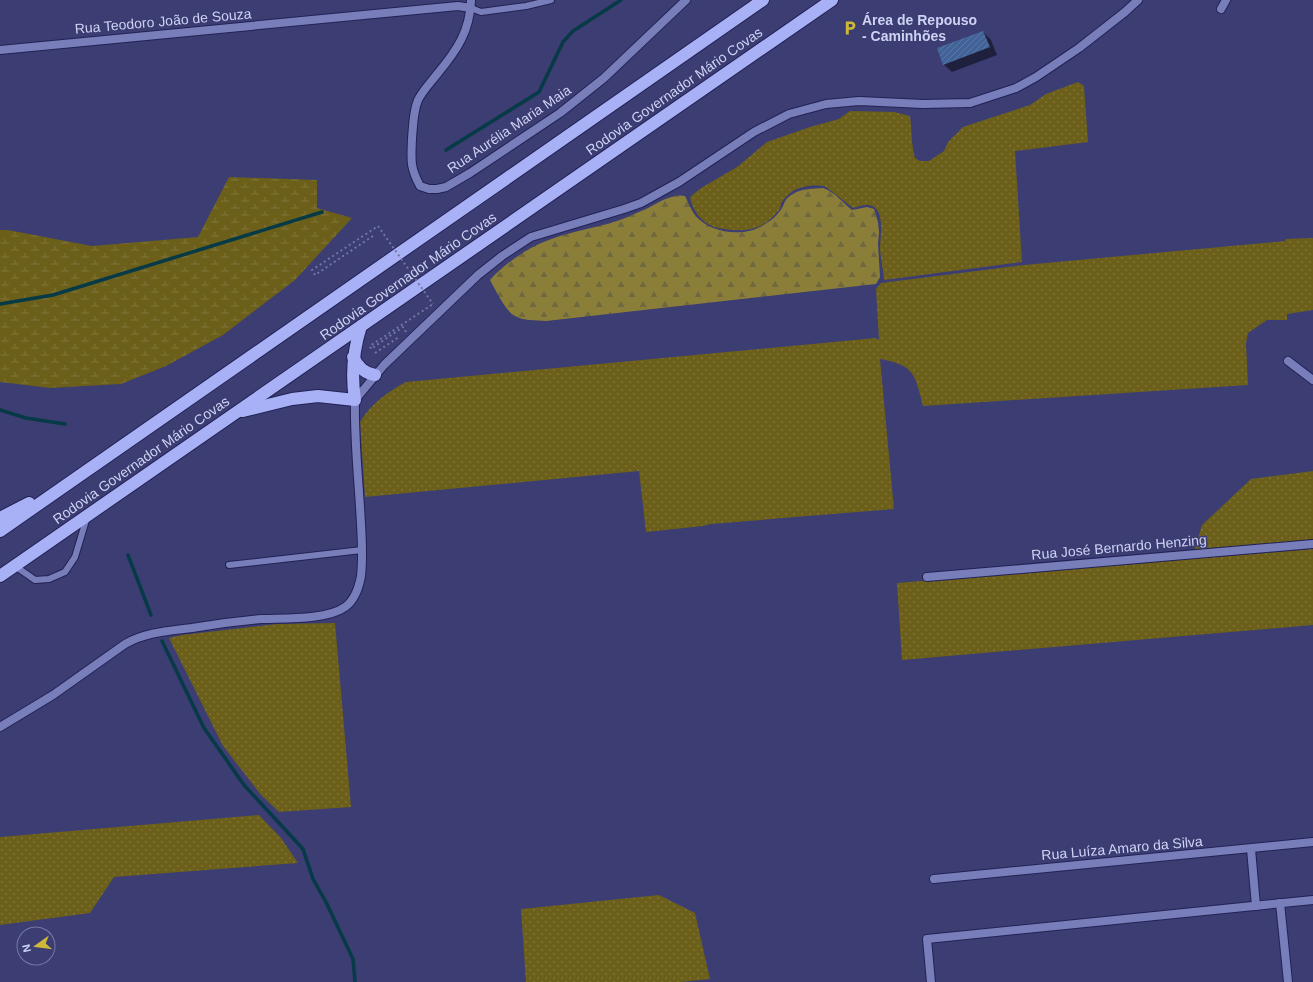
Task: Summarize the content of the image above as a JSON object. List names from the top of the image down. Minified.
{"streets":{"highway":["Rodovia Governador Mário Covas"],"street":["Rua Teodoro João de Souza","Rua Aurélia Maria Maia","Rua José Bernardo Henzing","Rua Luíza Amaro da Silva"]},"crossings":[["Rua Teodoro João de Souza","Rua Aurélia Maria Maia"]],"places":{"parking":["Área de Repouso - Caminhões"]},"north":"left"}
